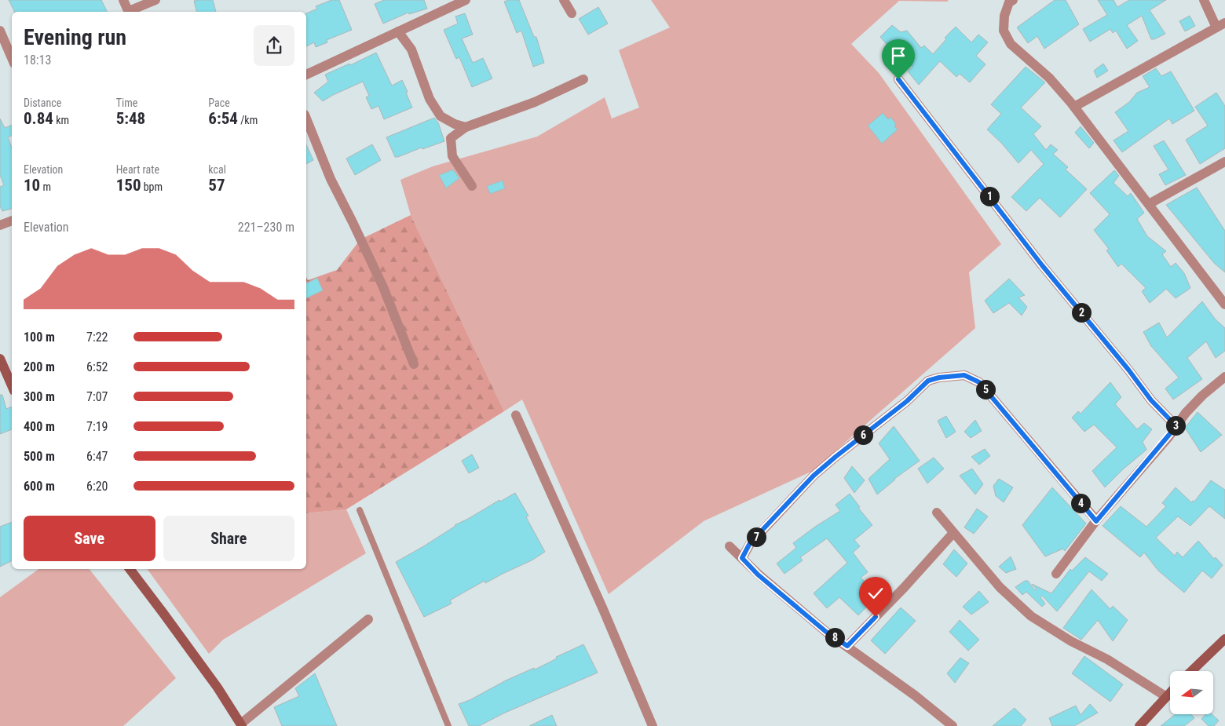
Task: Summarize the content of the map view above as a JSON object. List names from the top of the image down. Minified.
{"north":"left","page":{"heading":["Evening run","18:13"],"stats":[["Distance","0.84 km"],["Time","5:48"],["Pace","6:54 /km"],["Elevation","10 m"],["Heart rate","150 bpm"],["kcal","57"]],"pins":["1","2","5","3","6","4","7","8"],"chart":["Elevation","221–230 m"],"list":[{"name":"100 m","note":"7:22"},{"name":"200 m","note":"6:52"},{"name":"300 m","note":"7:07"},{"name":"400 m","note":"7:19"},{"name":"500 m","note":"6:47"},{"name":"600 m","note":"6:20"}],"buttons":["Save","Share"]}}
